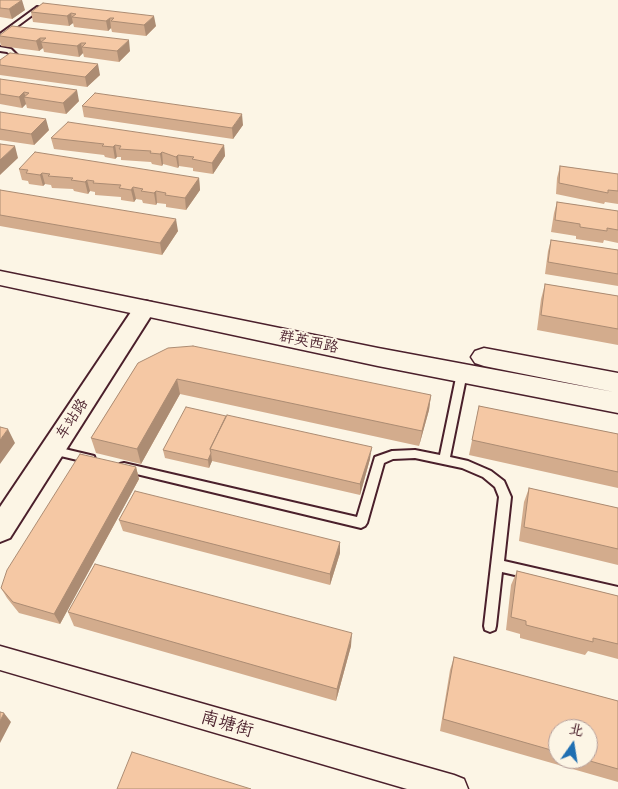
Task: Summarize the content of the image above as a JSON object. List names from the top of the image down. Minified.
{"streets":{"main road":["群英西路"],"street":["车站路","南塘街"]},"crossings":[["群英西路","车站路"]],"north":"top"}
